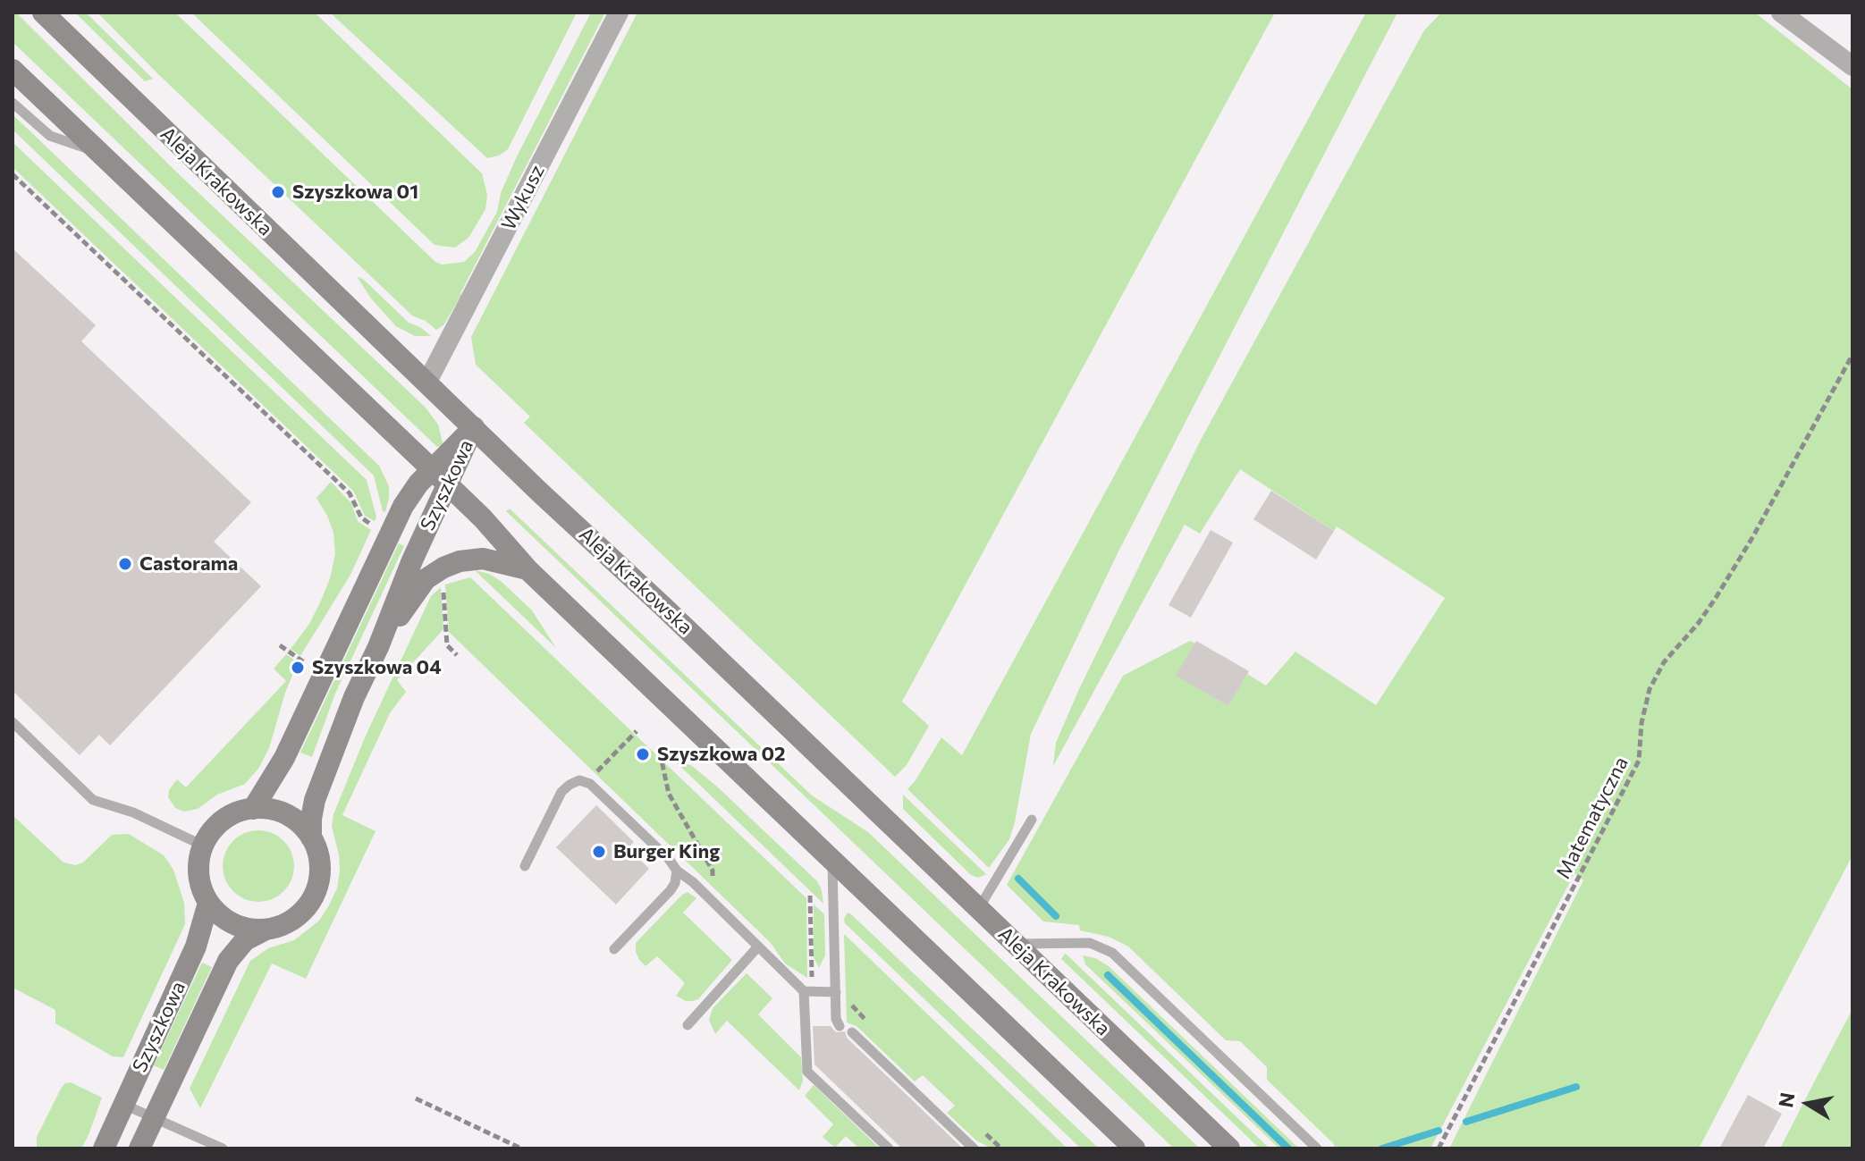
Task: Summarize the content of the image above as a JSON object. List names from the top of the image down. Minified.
{"streets":{"main road":["Aleja Krakowska","Szyszkowa"],"street":["Wykusz"],"path":["Matematyczna"]},"crossings":[["Aleja Krakowska","Wykusz"],["Aleja Krakowska","Szyszkowa"]],"places":["Szyszkowa 01","Castorama","Szyszkowa 04","Szyszkowa 02","Burger King"],"north":"left"}
